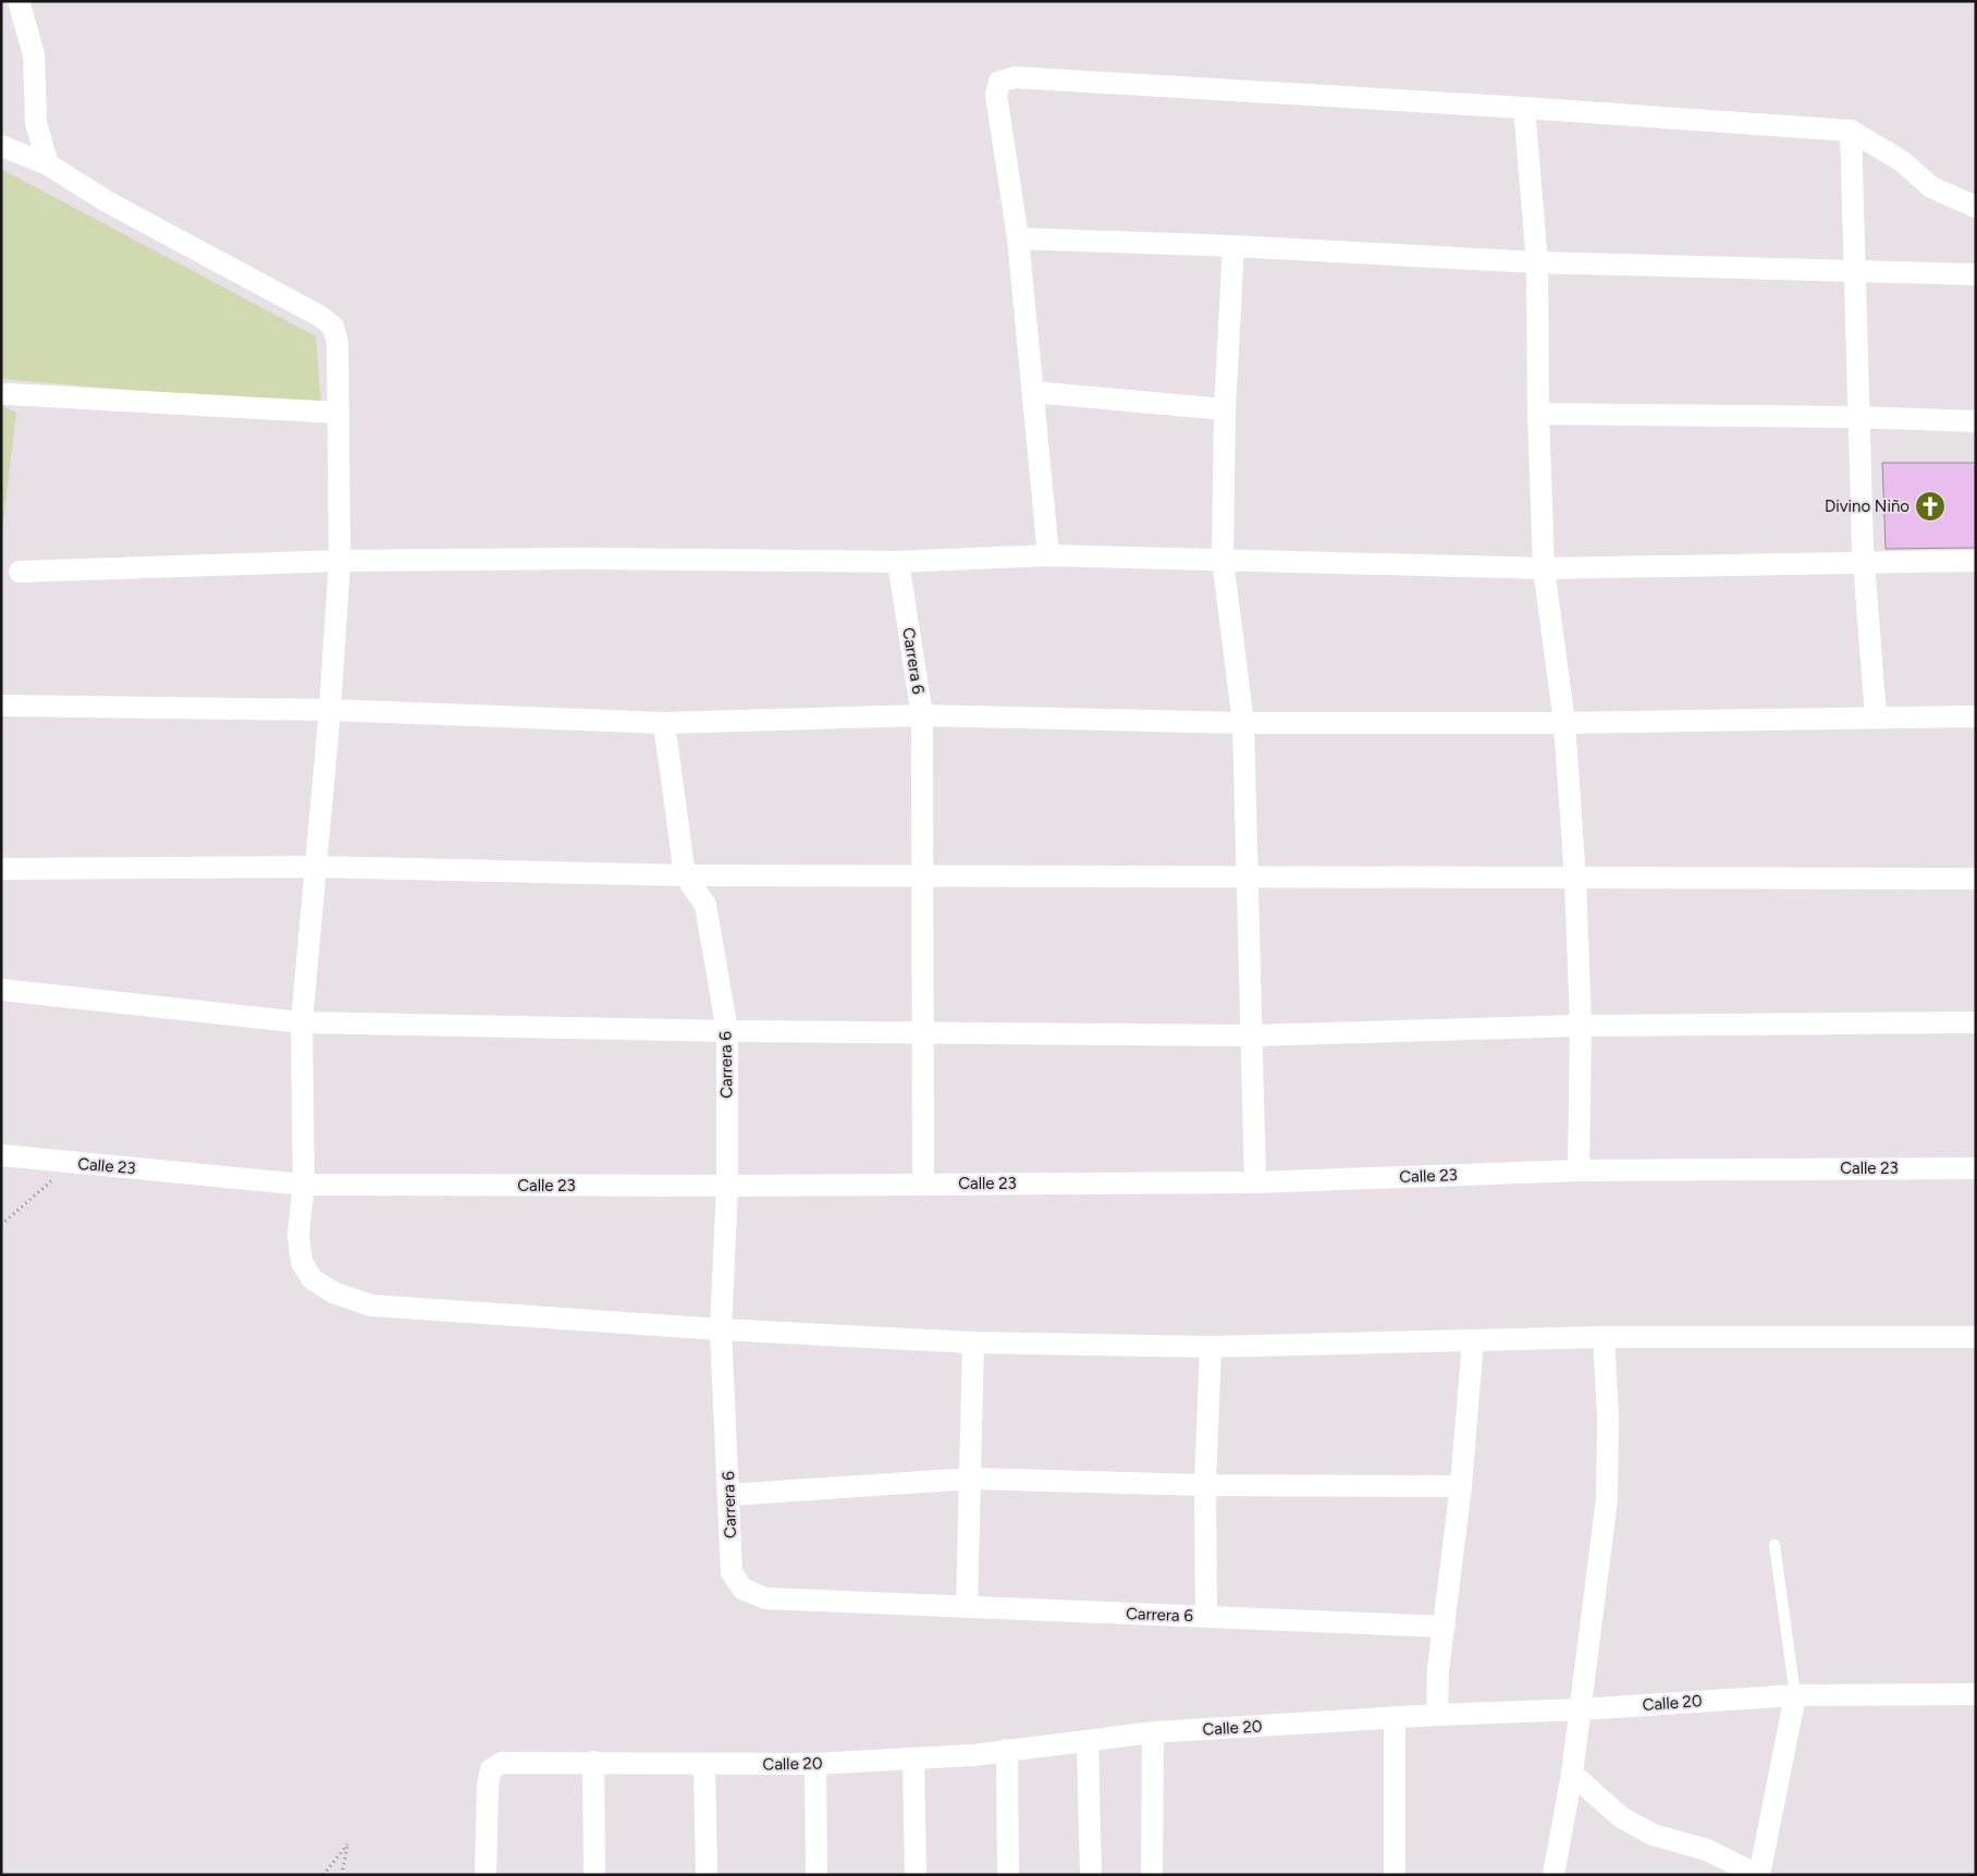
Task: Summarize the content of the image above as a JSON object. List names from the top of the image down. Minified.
{"streets":{"street":["Carrera 6","Calle 23","Calle 20"]},"crossings":[["Carrera 6","Calle 23"]],"places":{"church":["Divino Niño"]}}
